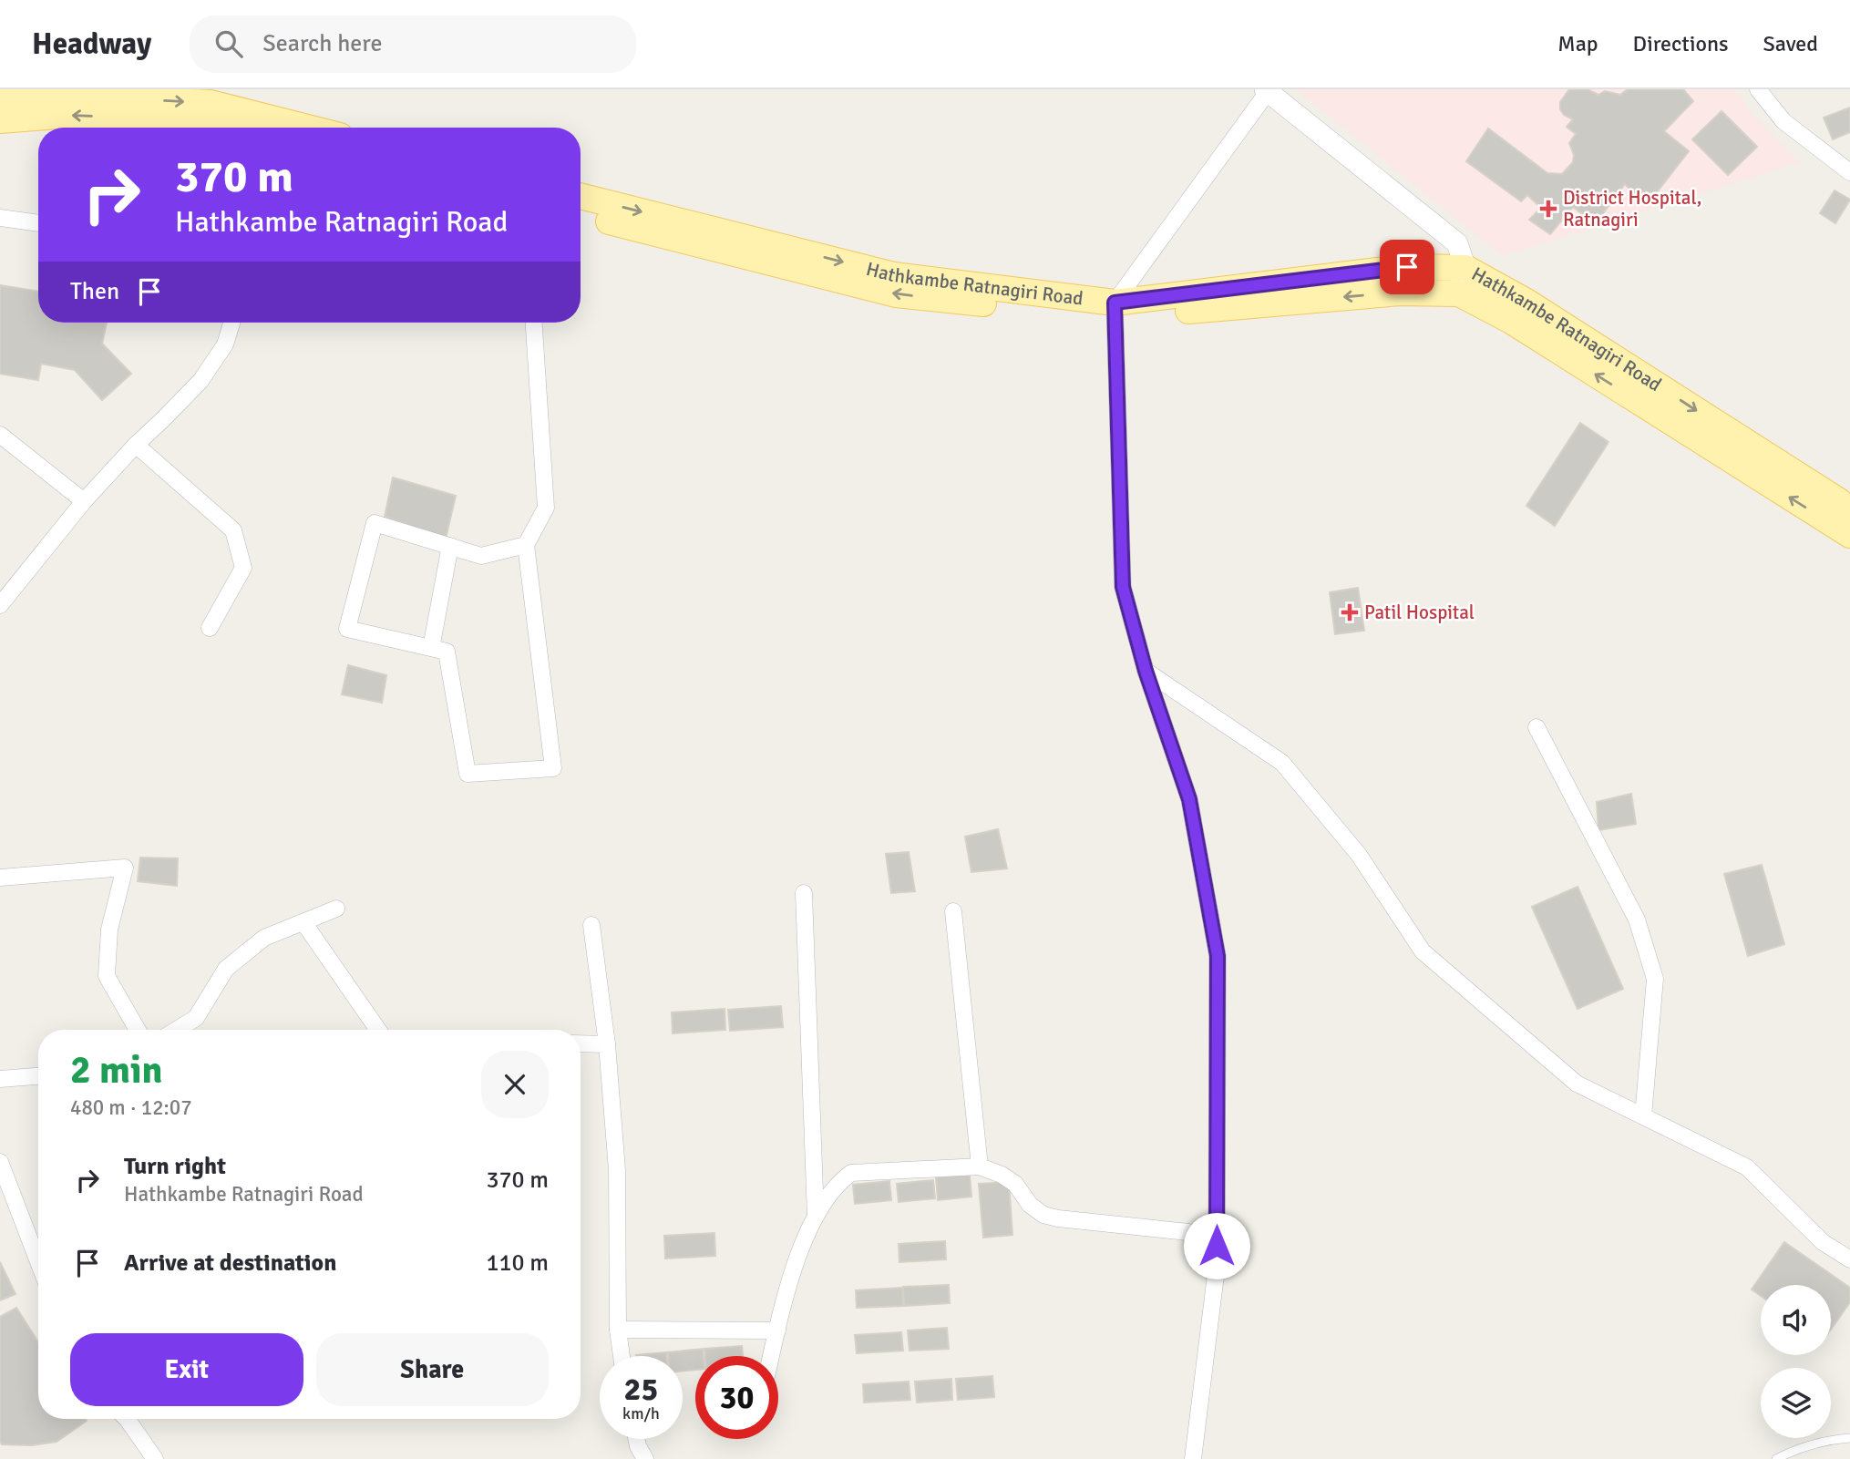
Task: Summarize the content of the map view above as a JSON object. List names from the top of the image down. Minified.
{"streets":{"main road":["Hathkambe Ratnagiri Road"]},"places":{"health":["District Hospital, Ratnagiri","Patil Hospital"]},"page":{"header":"Headway","search":"Search here","nav":["Map","Directions","Saved"],"turn":["370 m","Hathkambe Ratnagiri Road"],"then":"Then","heading":["2 min","480 m · 12:07"],"list":[{"name":"Turn right","note":"Hathkambe Ratnagiri Road","value":"370 m"},{"name":"Arrive at destination","value":"110 m"}],"buttons":["Exit","Share"],"speed":"25 km/h","limit":"30"}}
